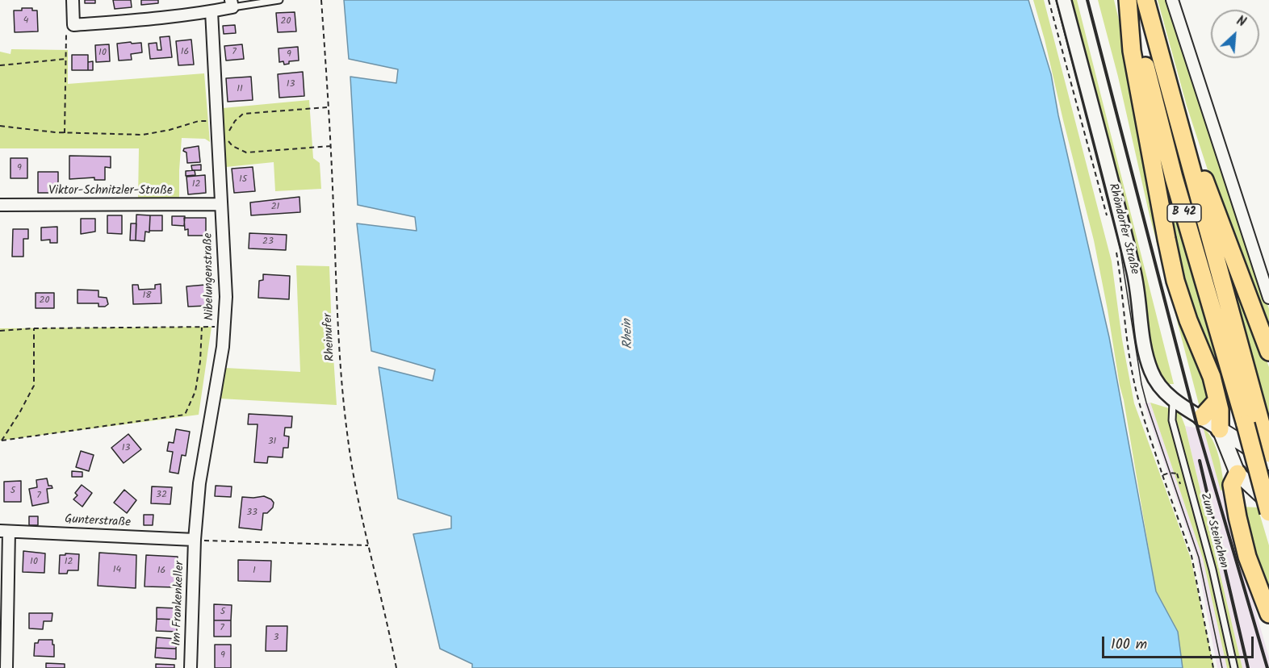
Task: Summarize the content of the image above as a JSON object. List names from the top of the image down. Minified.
{"streets":{"highway":["B 42"],"main road":["Rhöndorfer Straße"],"street":["Viktor-Schnitzler-Straße","Nibelungenstraße","Gunterstraße","Im Frankenkeller"],"lane":["Zum Steinchen"],"path":["Rheinufer"]},"crossings":[["Viktor-Schnitzler-Straße","Nibelungenstraße"],["B 42","Rhöndorfer Straße"],["Rhöndorfer Straße","Zum Steinchen"],["Nibelungenstraße","Gunterstraße"],["Nibelungenstraße","Im Frankenkeller"],["Gunterstraße","Im Frankenkeller"]],"water":["Rhein"],"house_numbers":["4","20","16","7","10","9","13","11","9","15","12","21","23","18","20","31","13","5","32","7","33","10","12","14","16","1","5","7","3","9"],"scale_bar":"100 m","north":"top right"}
